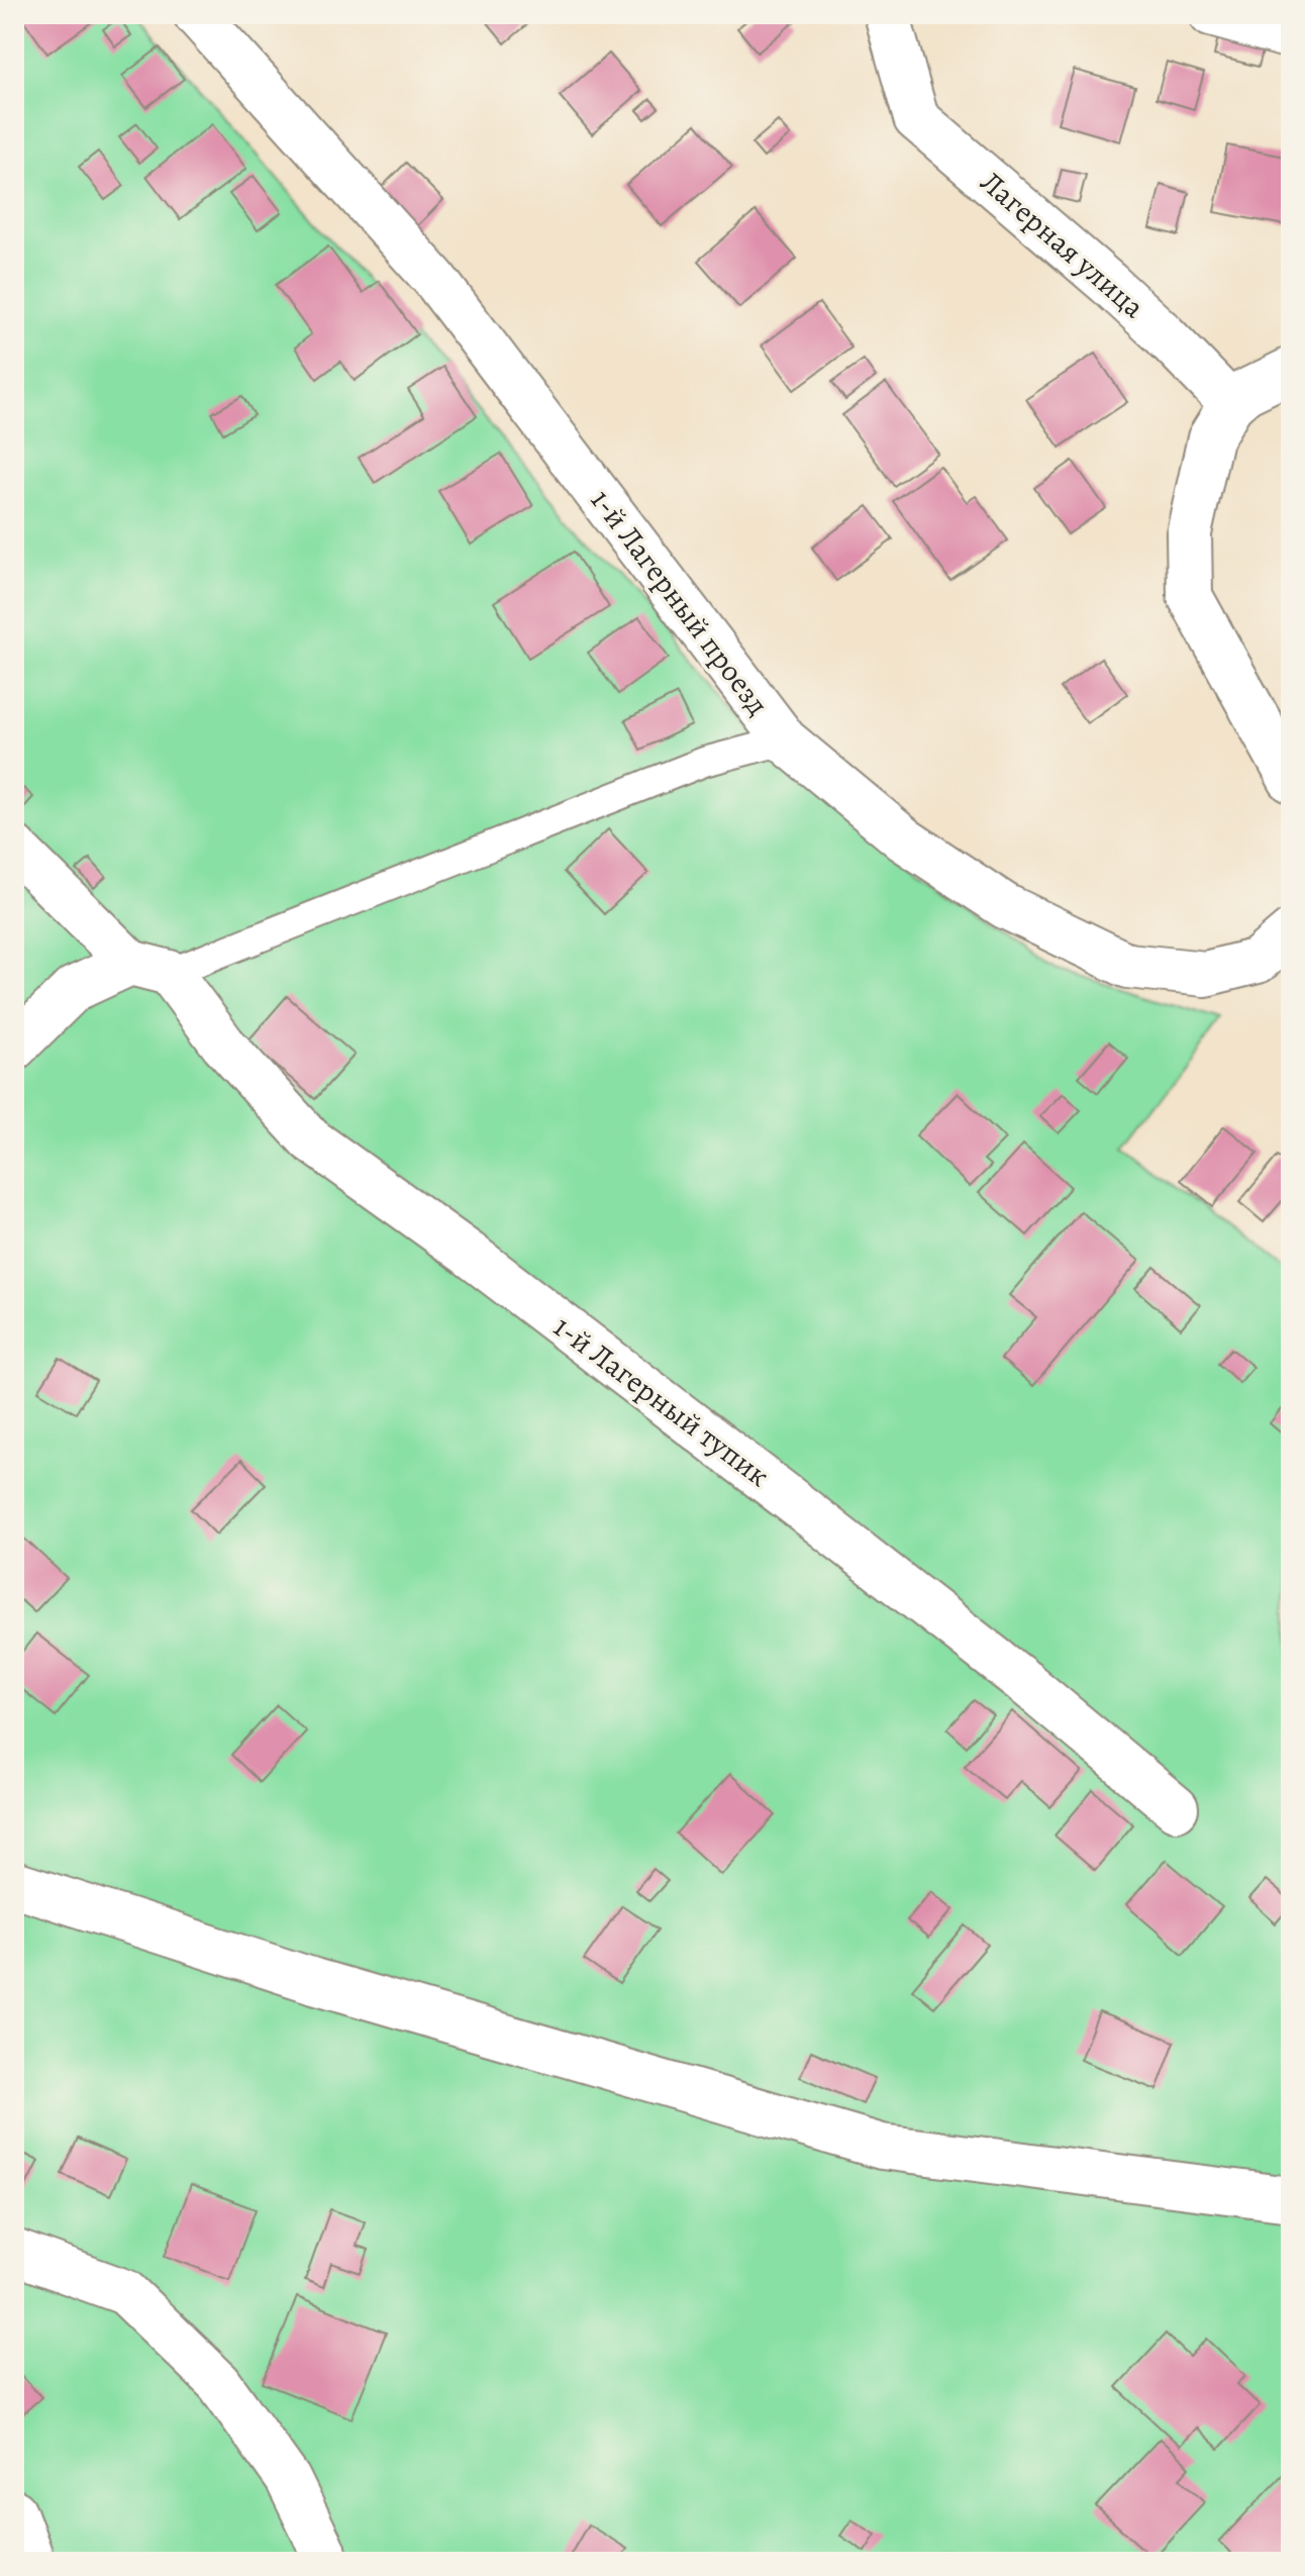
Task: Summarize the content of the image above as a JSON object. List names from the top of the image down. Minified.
{"streets":{"street":["Лагерная улица","1-й Лагерный проезд","1-й Лагерный тупик"]}}
